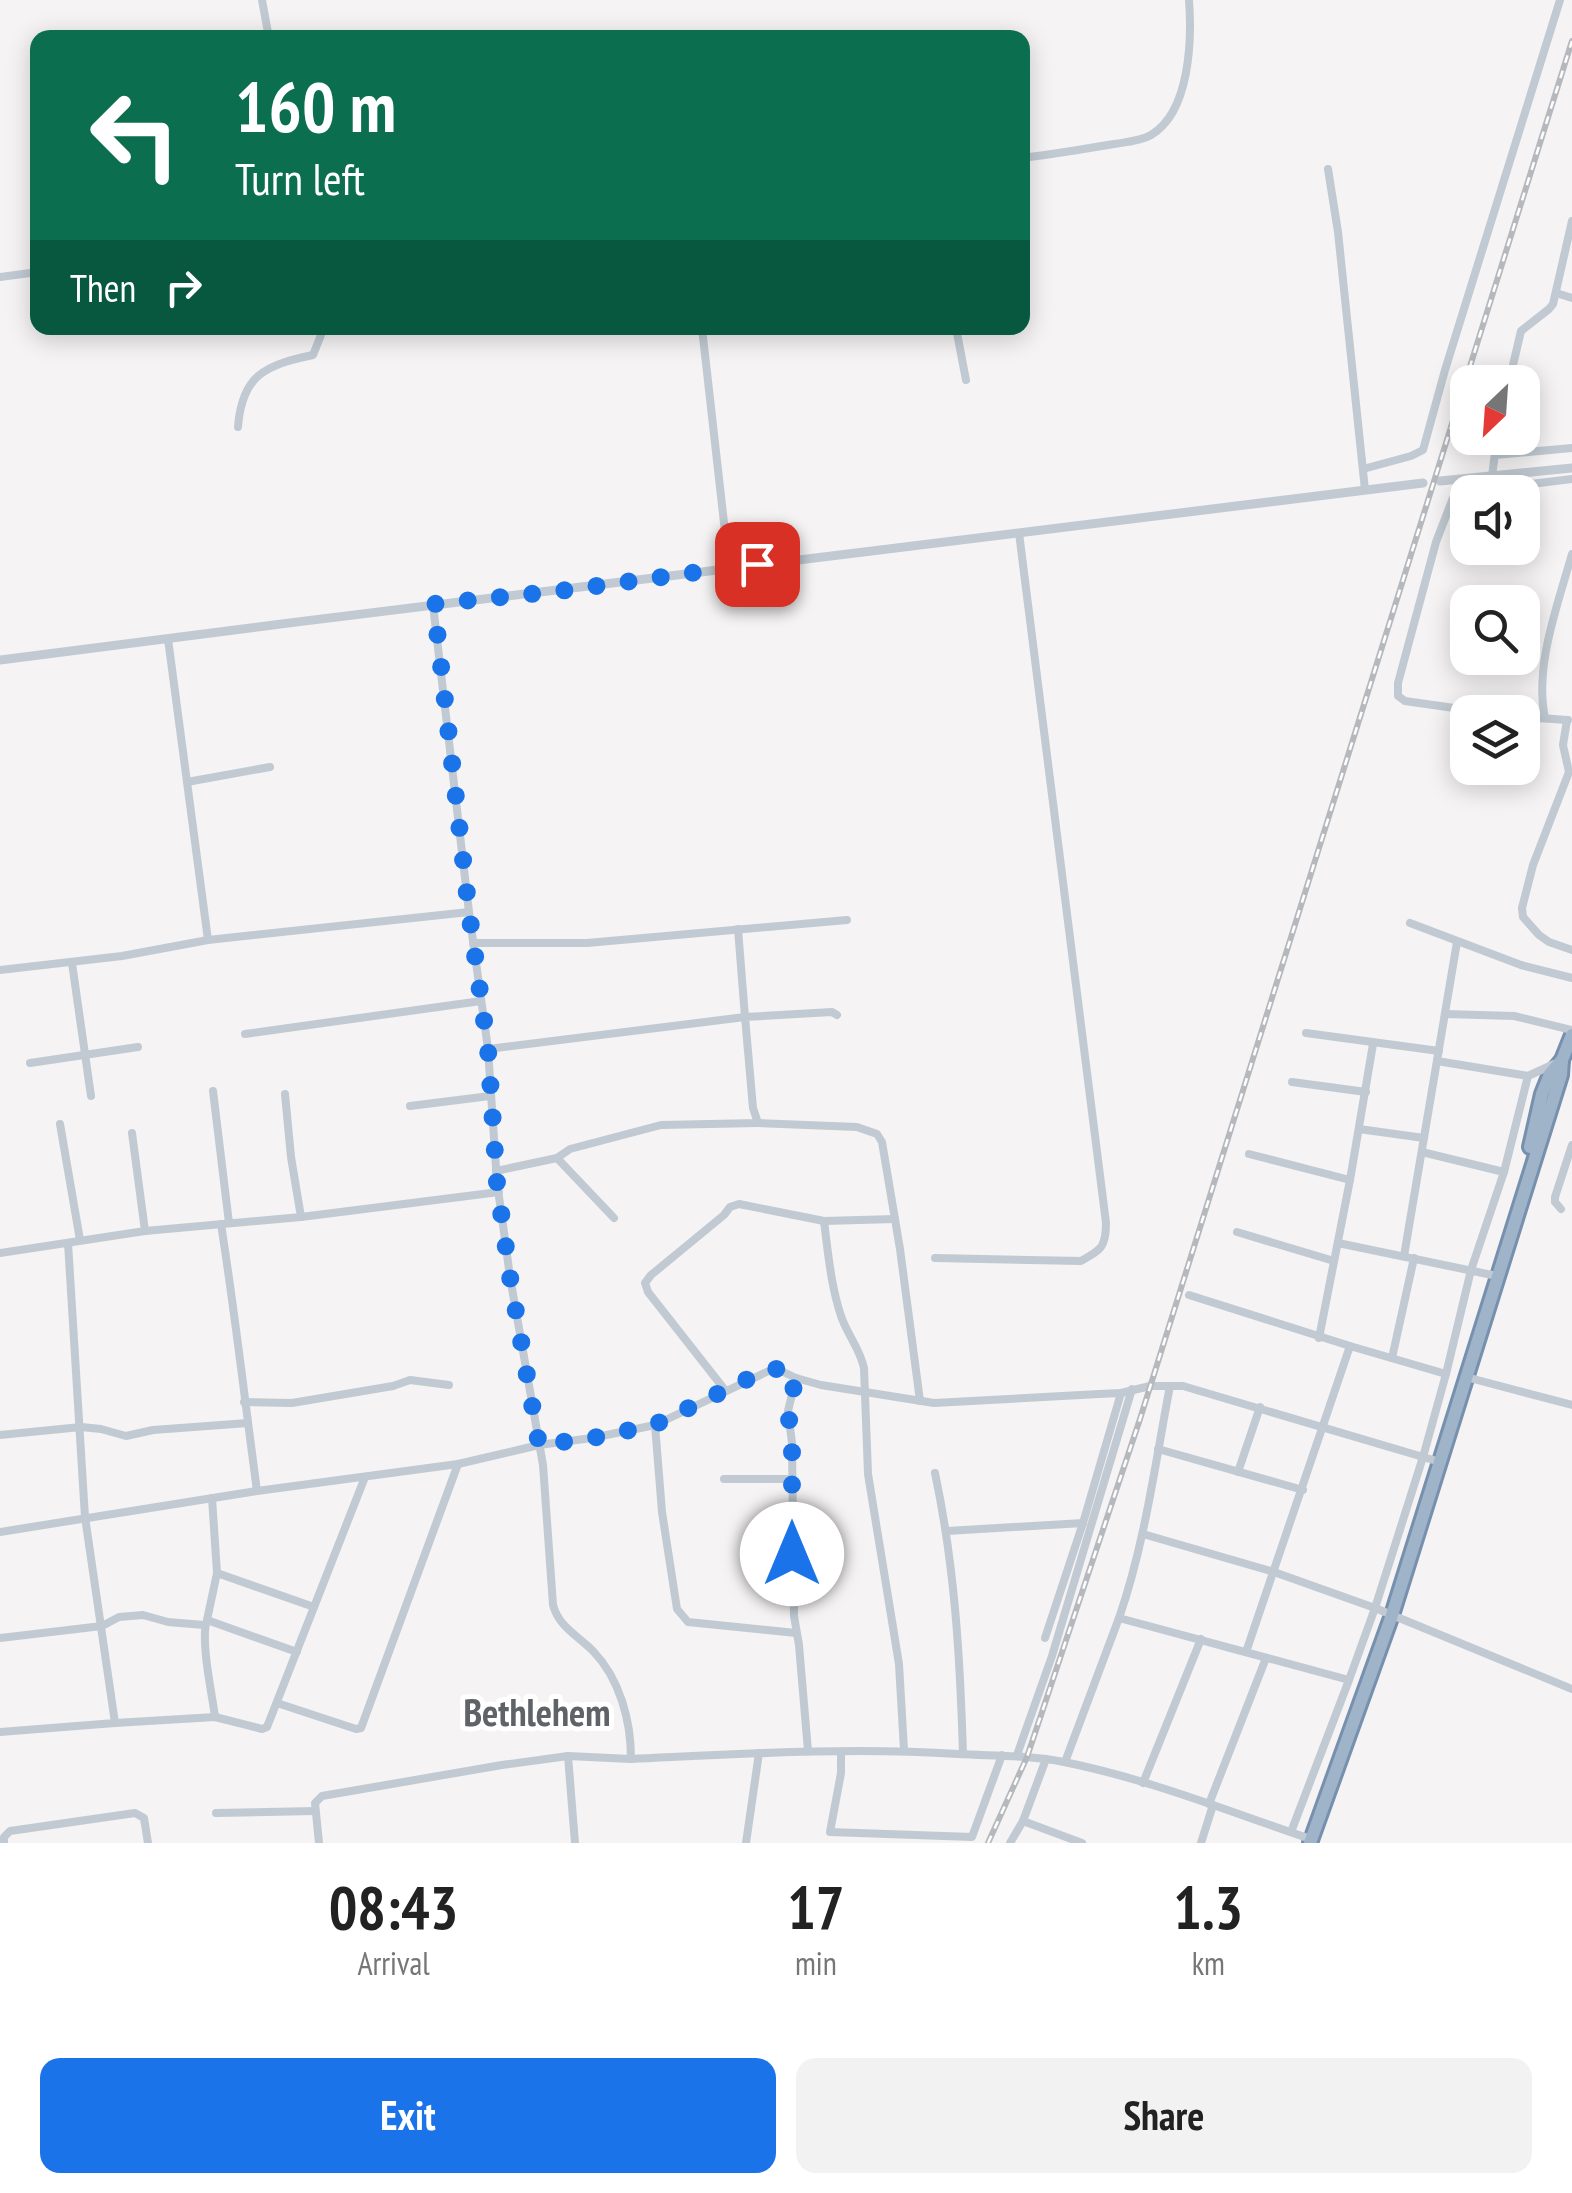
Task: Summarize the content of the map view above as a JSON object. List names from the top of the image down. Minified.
{"districts":["Bethlehem"],"north":"bottom left","page":{"turn":["160 m","Turn left"],"then":"Then","eta":["08:43","Arrival","17","min","1.3","km"],"buttons":["Exit","Share"]}}
